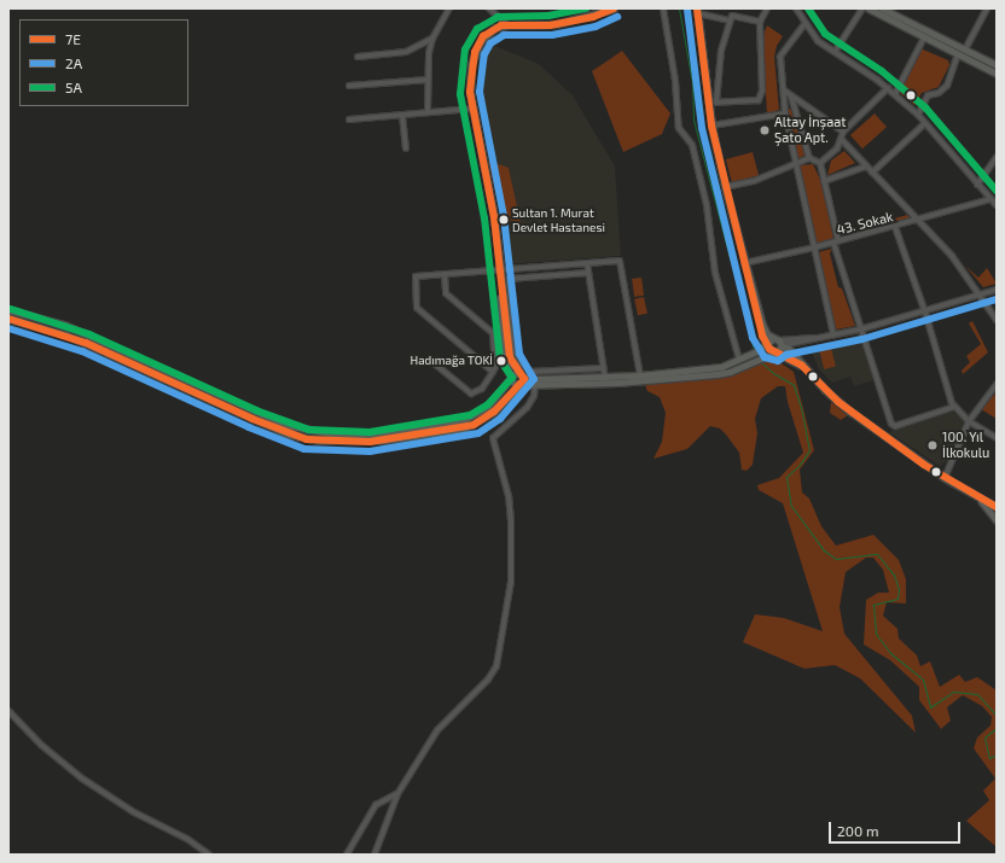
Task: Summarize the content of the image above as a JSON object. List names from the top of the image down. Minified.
{"streets":{"street":["43. Sokak"]},"places":["Altay İnşaat Şato Apt.","Sultan 1. Murat Devlet Hastanesi","Hadımağa TOKİ","100. Yıl İlkokulu"],"lines":["transit line 7E","transit line 5A","transit line 2A"],"legend":["7E","2A","5A"],"scale_bar":"200 m"}
